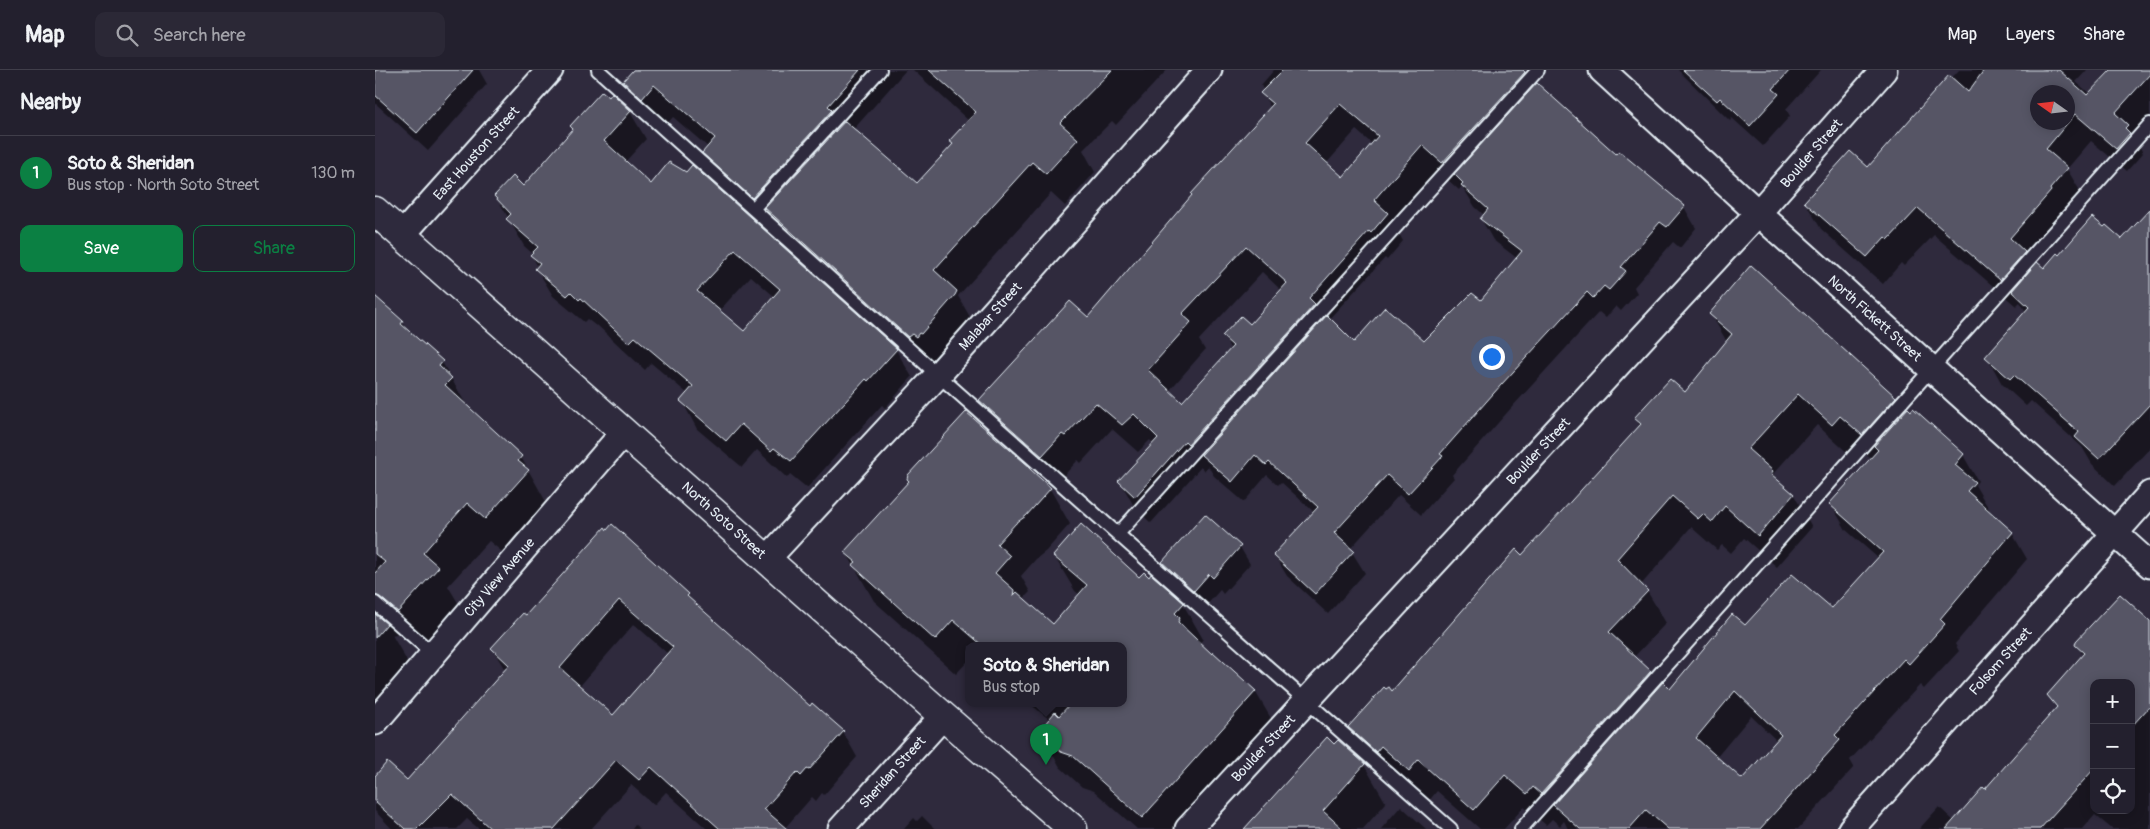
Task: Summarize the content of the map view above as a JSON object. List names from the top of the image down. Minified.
{"streets":{"main road":["North Soto Street"],"street":["East Houston Street","Boulder Street","Malabar Street","North Fickett Street","City View Avenue","Folsom Street","Sheridan Street"]},"crossings":[["East Houston Street","North Soto Street"],["Boulder Street","North Fickett Street"],["Malabar Street","North Soto Street"],["North Fickett Street","Folsom Street"],["North Soto Street","City View Avenue"],["North Soto Street","Sheridan Street"]],"north":"left","page":{"header":"Map","search":"Search here","nav":["Map","Layers","Share"],"heading":"Nearby","list":[{"mark":"1","name":"Soto & Sheridan","note":"Bus stop · North Soto Street","value":"130 m"}],"buttons":["Save","Share"],"popup":["Soto & Sheridan","Bus stop"],"map_buttons":["+","−"],"pins":"1"}}
